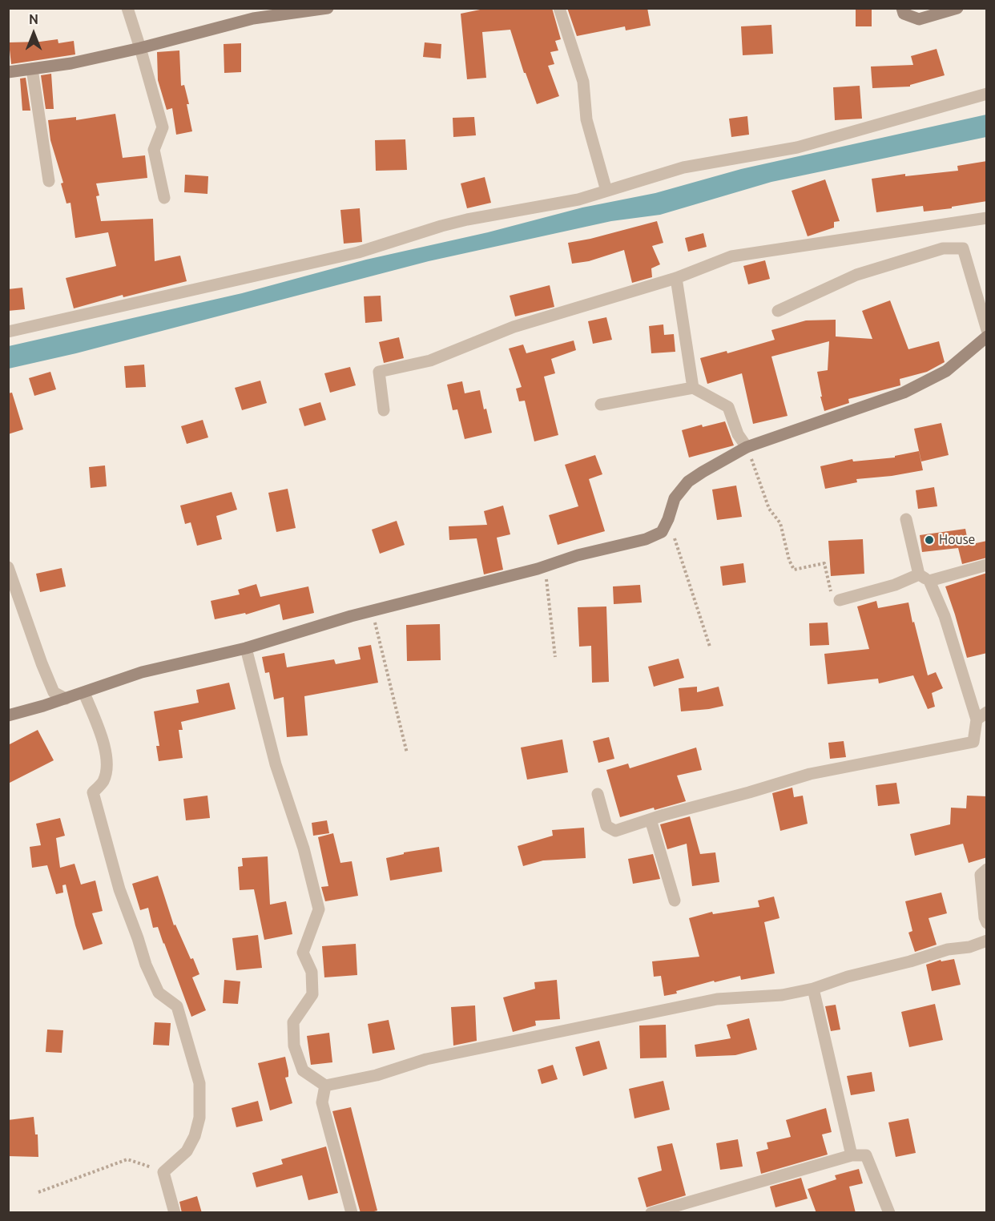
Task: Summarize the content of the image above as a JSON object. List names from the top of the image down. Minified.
{"places":["House"],"north":"top"}
